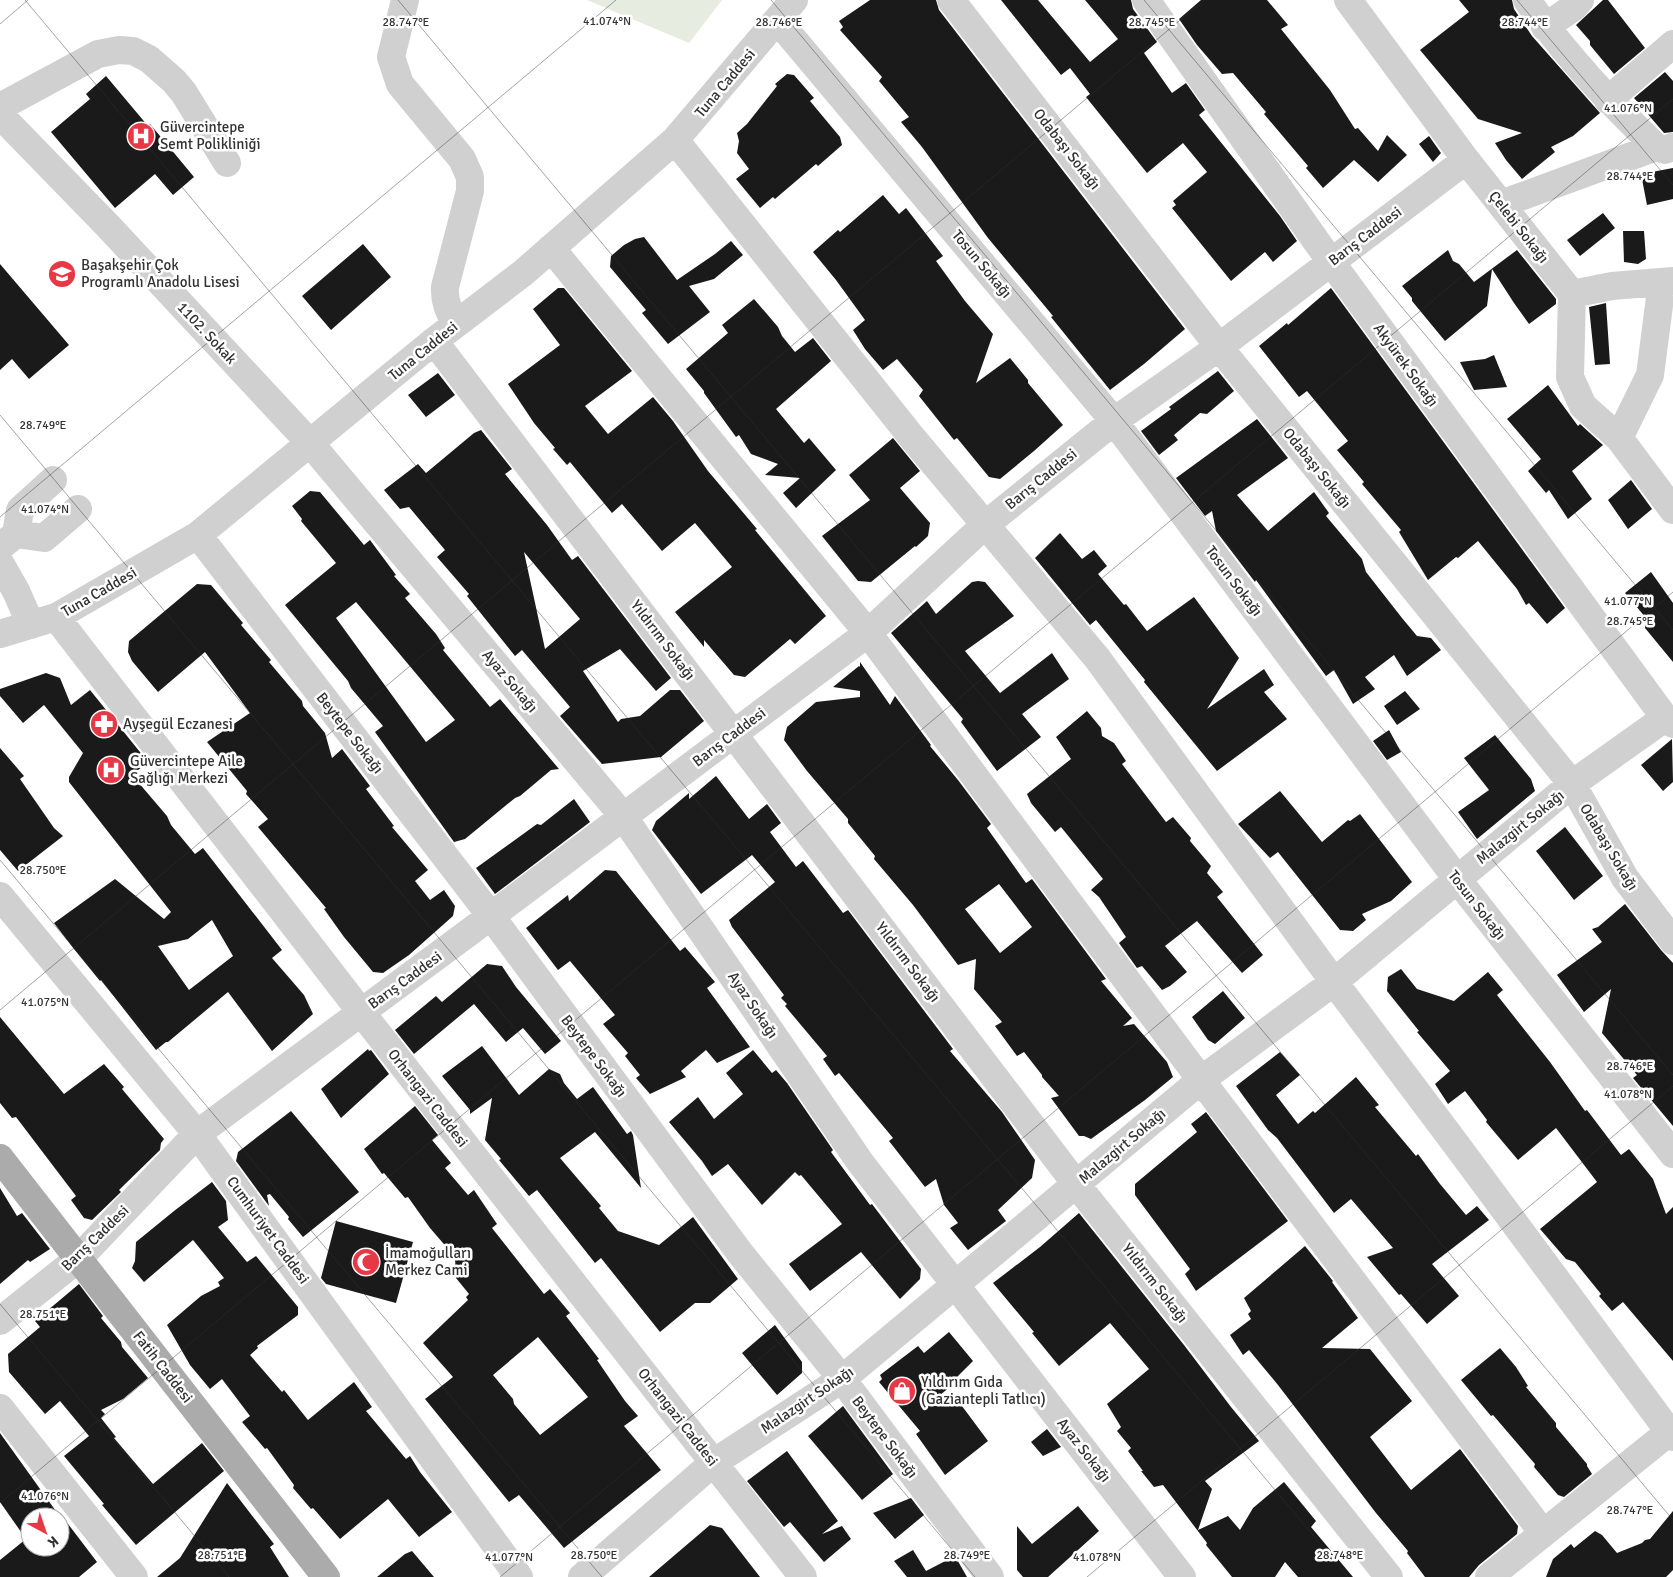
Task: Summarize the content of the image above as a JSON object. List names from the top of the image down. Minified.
{"streets":{"main road":["Fatih Caddesi"],"street":["Tuna Caddesi","Odabaşı Sokağı","Çelebi Sokağı","Barış Caddesi","Tosun Sokağı","1102. Sokak","Akyürek Sokağı","Yıldırım Sokağı","Ayaz Sokağı","Beytepe Sokağı","Malazgirt Sokağı","Orhangazi Caddesi","Cumhuriyet Caddesi"]},"crossings":[["Tuna Caddesi","Tosun Sokağı"],["Tuna Caddesi","1102. Sokak"],["Tuna Caddesi","Yıldırım Sokağı"],["Tuna Caddesi","Ayaz Sokağı"],["Tuna Caddesi","Beytepe Sokağı"],["Tuna Caddesi","Orhangazi Caddesi"],["Odabaşı Sokağı","Barış Caddesi"],["Odabaşı Sokağı","Malazgirt Sokağı"],["Çelebi Sokağı","Barış Caddesi"],["Barış Caddesi","Tosun Sokağı"],["Barış Caddesi","Akyürek Sokağı"],["Barış Caddesi","Yıldırım Sokağı"],["Barış Caddesi","Ayaz Sokağı"],["Barış Caddesi","Beytepe Sokağı"],["Barış Caddesi","Orhangazi Caddesi"],["Barış Caddesi","Cumhuriyet Caddesi"],["Barış Caddesi","Fatih Caddesi"],["Tosun Sokağı","Malazgirt Sokağı"],["1102. Sokak","Ayaz Sokağı"],["Akyürek Sokağı","Malazgirt Sokağı"],["Yıldırım Sokağı","Malazgirt Sokağı"],["Ayaz Sokağı","Malazgirt Sokağı"],["Beytepe Sokağı","Malazgirt Sokağı"],["Malazgirt Sokağı","Orhangazi Caddesi"]],"places":{"hospital":["Güvercintepe Semt Polikliniği","Güvercintepe Aile Sağlığı Merkezi"],"school or university":["Başakşehir Çok Programlı Anadolu Lisesi"],"pharmacy":["Ayşegül Eczanesi"],"mosque":["İmamoğulları Merkez Cami"],"shop":["Yıldırım Gıda (Gaziantepli Tatlıcı)"]},"north":"bottom right","coordinates":["41.074°N","28.747°E","28.746°E","28.745°E","28.744°E","41.076°N","28.749°E","41.077°N","28.750°E","41.075°N","41.078°N","28.751°E","28.748°E"]}
